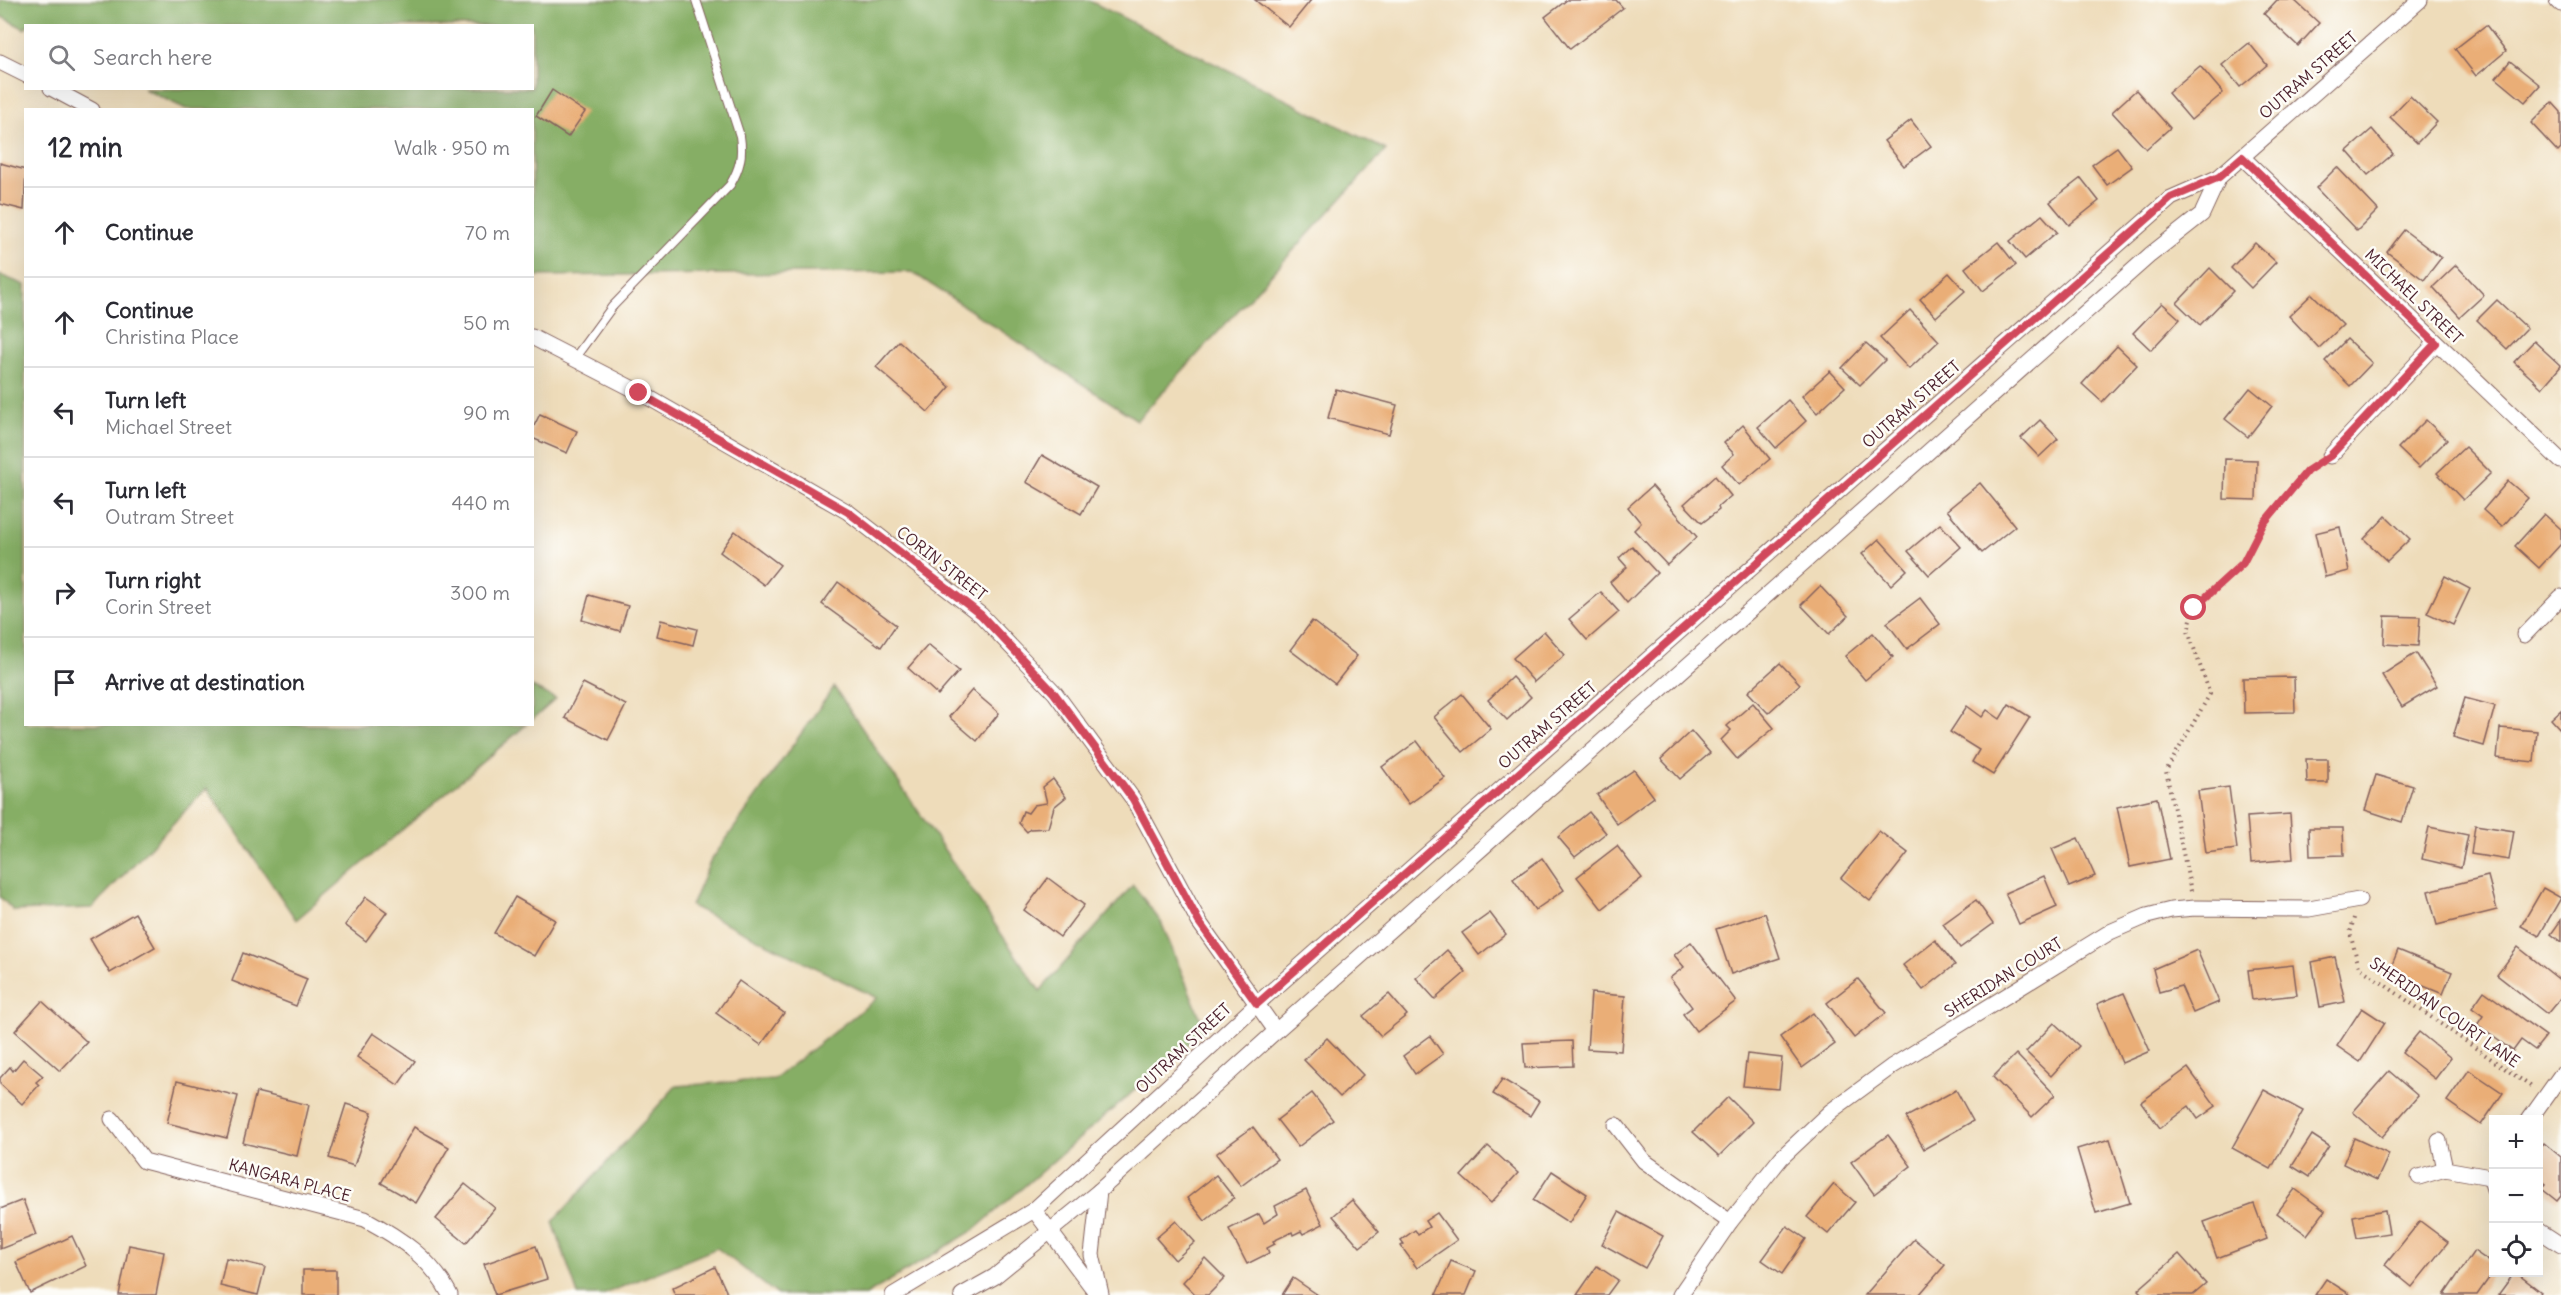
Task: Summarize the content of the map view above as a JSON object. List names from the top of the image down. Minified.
{"streets":{"street":["OUTRAM STREET","MICHAEL STREET","CORIN STREET","SHERIDAN COURT","KANGARA PLACE"],"path":["SHERIDAN COURT LANE"]},"crossings":[["OUTRAM STREET","MICHAEL STREET"],["OUTRAM STREET","CORIN STREET"],["SHERIDAN COURT","SHERIDAN COURT LANE"]],"page":{"search":"Search here","heading":["12 min","Walk · 950 m"],"list":[["Continue","70 m"],["Continue","Christina Place","50 m"],["Turn left","Michael Street","90 m"],["Turn left","Outram Street","440 m"],["Turn right","Corin Street","300 m"],"Arrive at destination"],"map_buttons":["+","−"]}}
